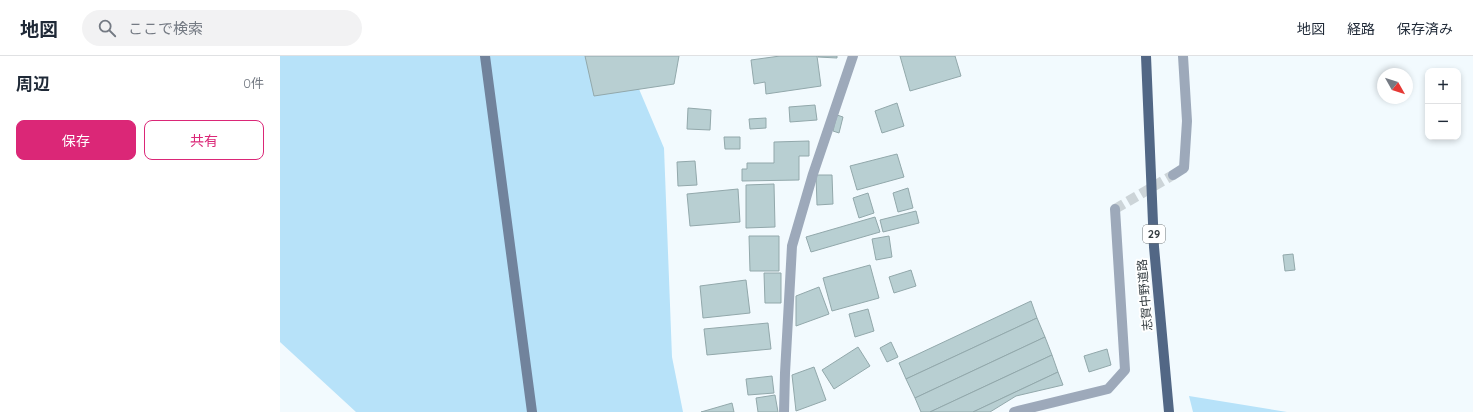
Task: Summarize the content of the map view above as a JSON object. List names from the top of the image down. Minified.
{"streets":{"main road":["29","志賀中野道路"]},"north":"bottom right","page":{"header":"地図","search":"ここで検索","nav":["地図","経路","保存済み"],"heading":["周辺","0件"],"map_buttons":["+","−"],"buttons":["保存","共有"]}}
